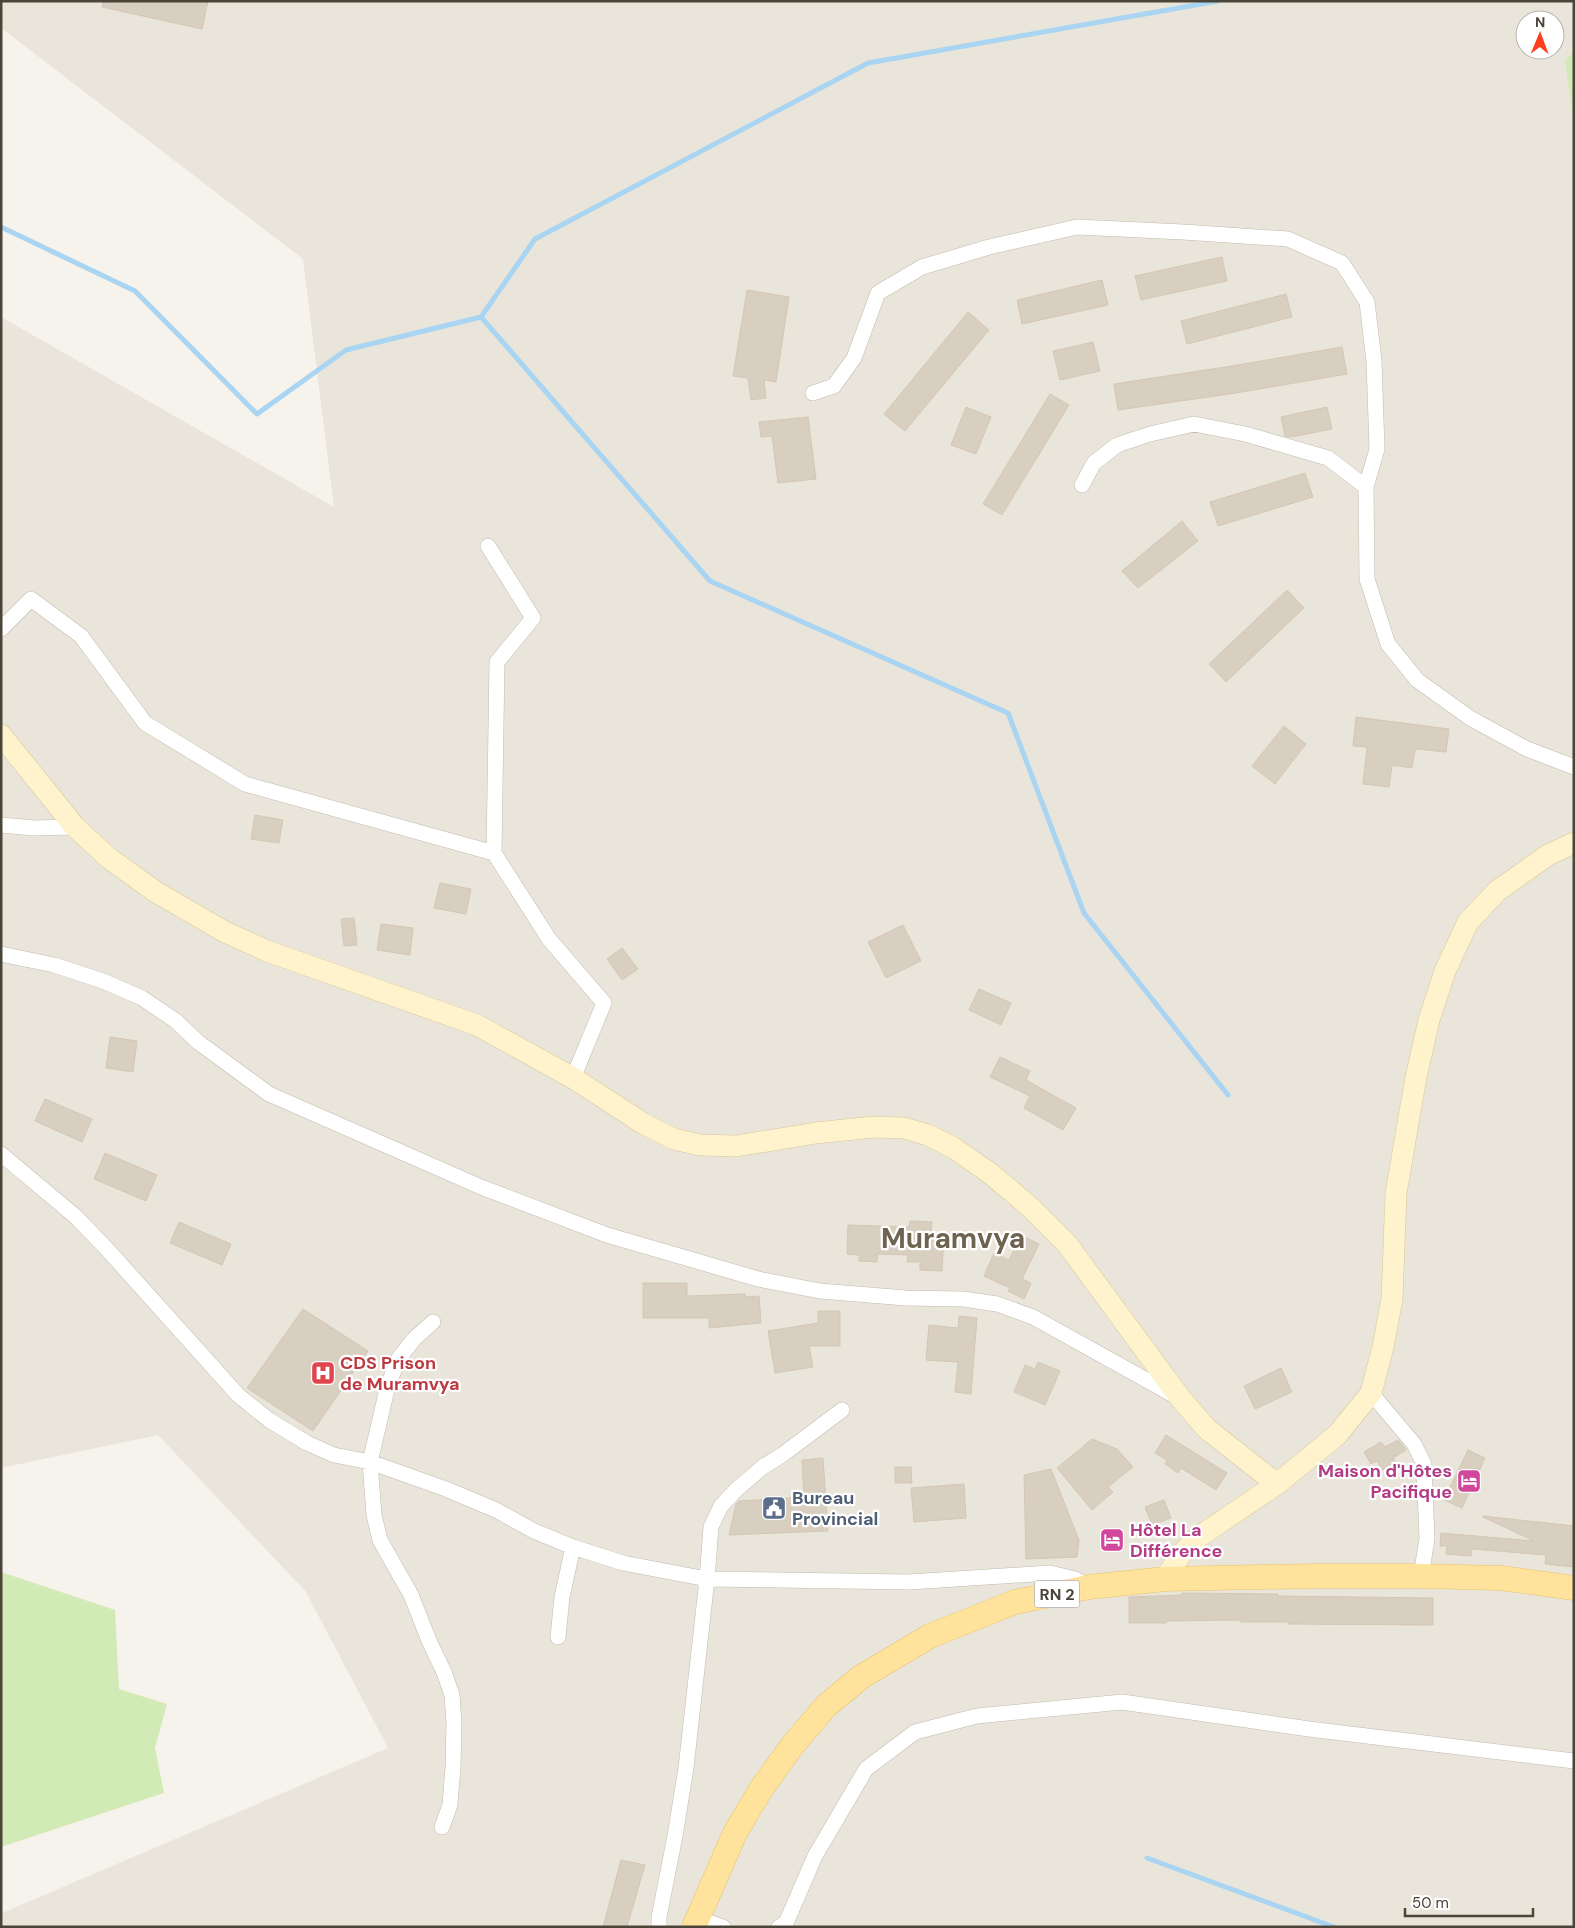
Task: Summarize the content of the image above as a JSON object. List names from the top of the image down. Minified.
{"streets":{"main road":["RN 2"]},"districts":["Muramvya"],"places":{"hospital":["CDS Prison de Muramvya"],"hotel":["Maison d'Hôtes Pacifique","Hôtel La Différence"],"public building":["Bureau Provincial"]},"scale_bar":"50 m","north":"top"}
